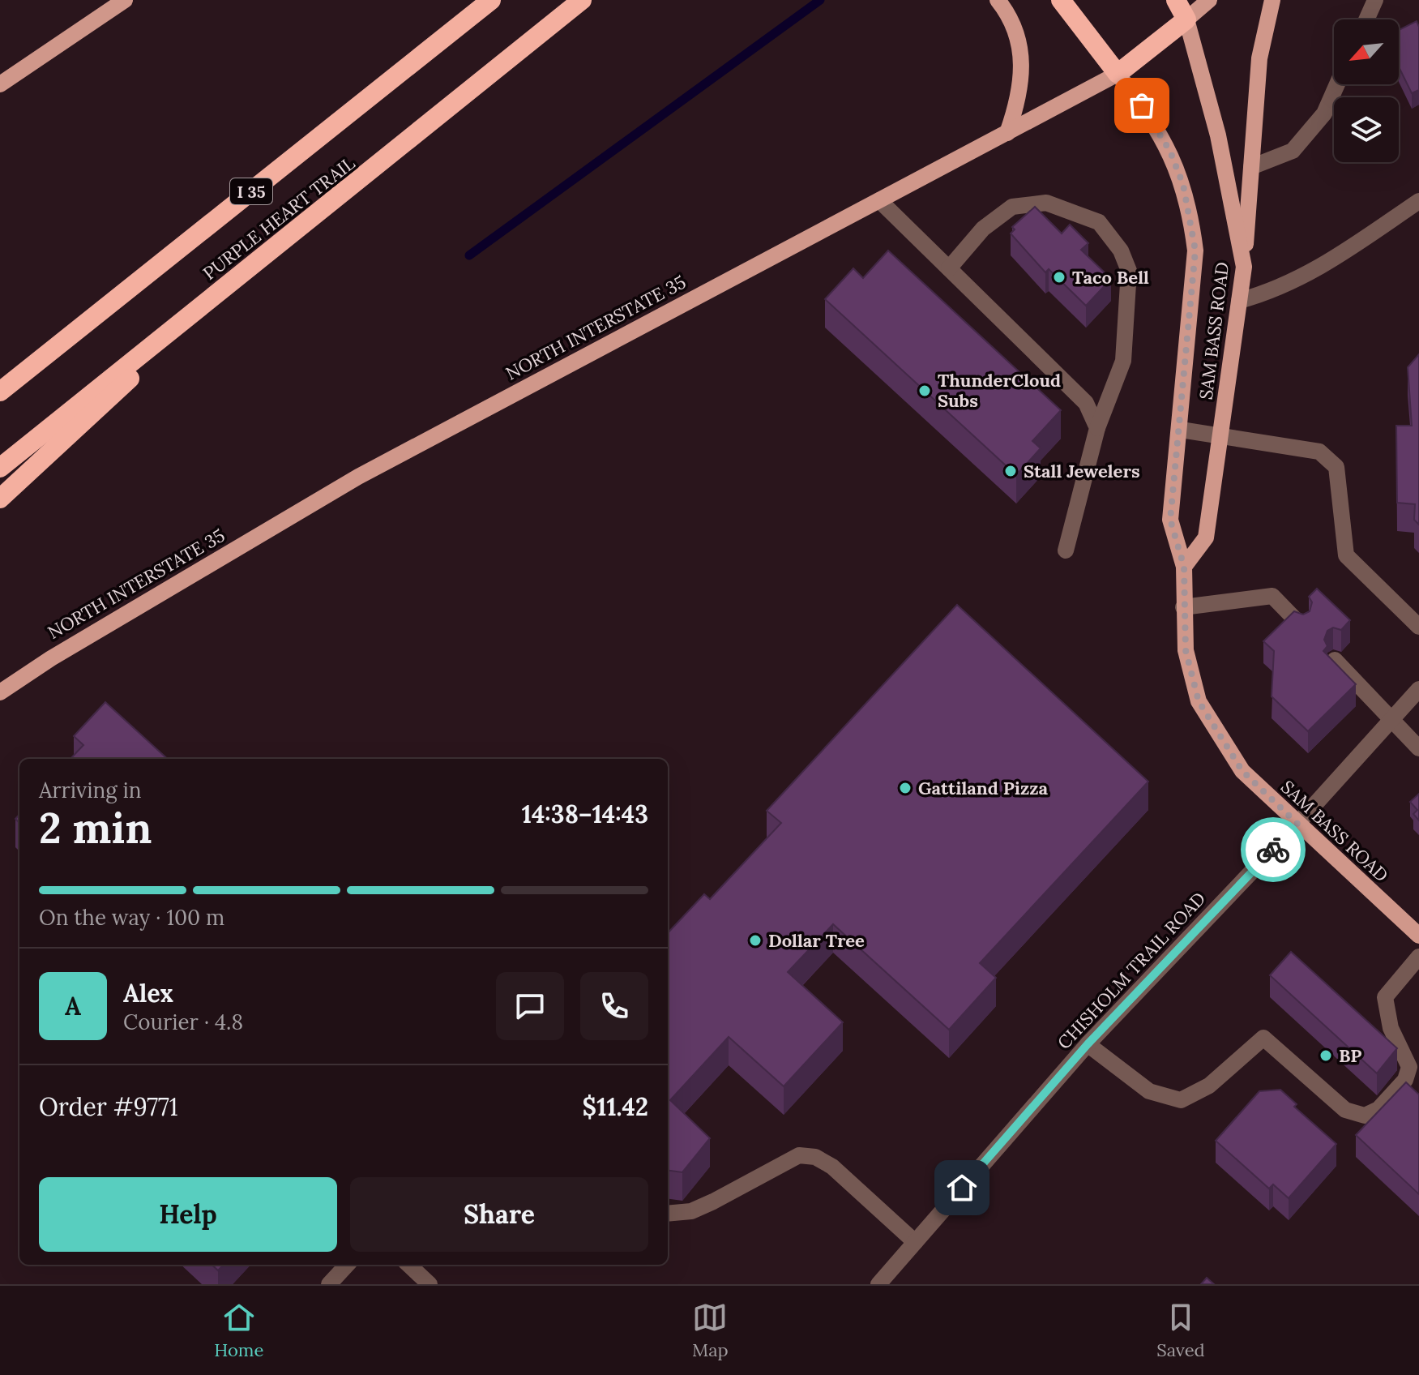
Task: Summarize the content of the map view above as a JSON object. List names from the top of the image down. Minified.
{"streets":{"highway":["I 35","PURPLE HEART TRAIL","NORTH INTERSTATE 35"],"main road":["SAM BASS ROAD"],"street":["CHISHOLM TRAIL ROAD"]},"crossings":[["NORTH INTERSTATE 35","SAM BASS ROAD"],["SAM BASS ROAD","CHISHOLM TRAIL ROAD"]],"places":["Taco Bell","ThunderCloud Subs","Stall Jewelers","Gattiland Pizza","Dollar Tree","BP"],"north":"bottom left","page":{"heading":["2 min","Arriving in","14:38–14:43"],"panel":["Alex","Courier · 4.8","Order #9771","$11.42"],"bar":"On the way · 100 m","round":"A","buttons":["Help","Share"],"tabs":["Home","Map","Saved"]}}
